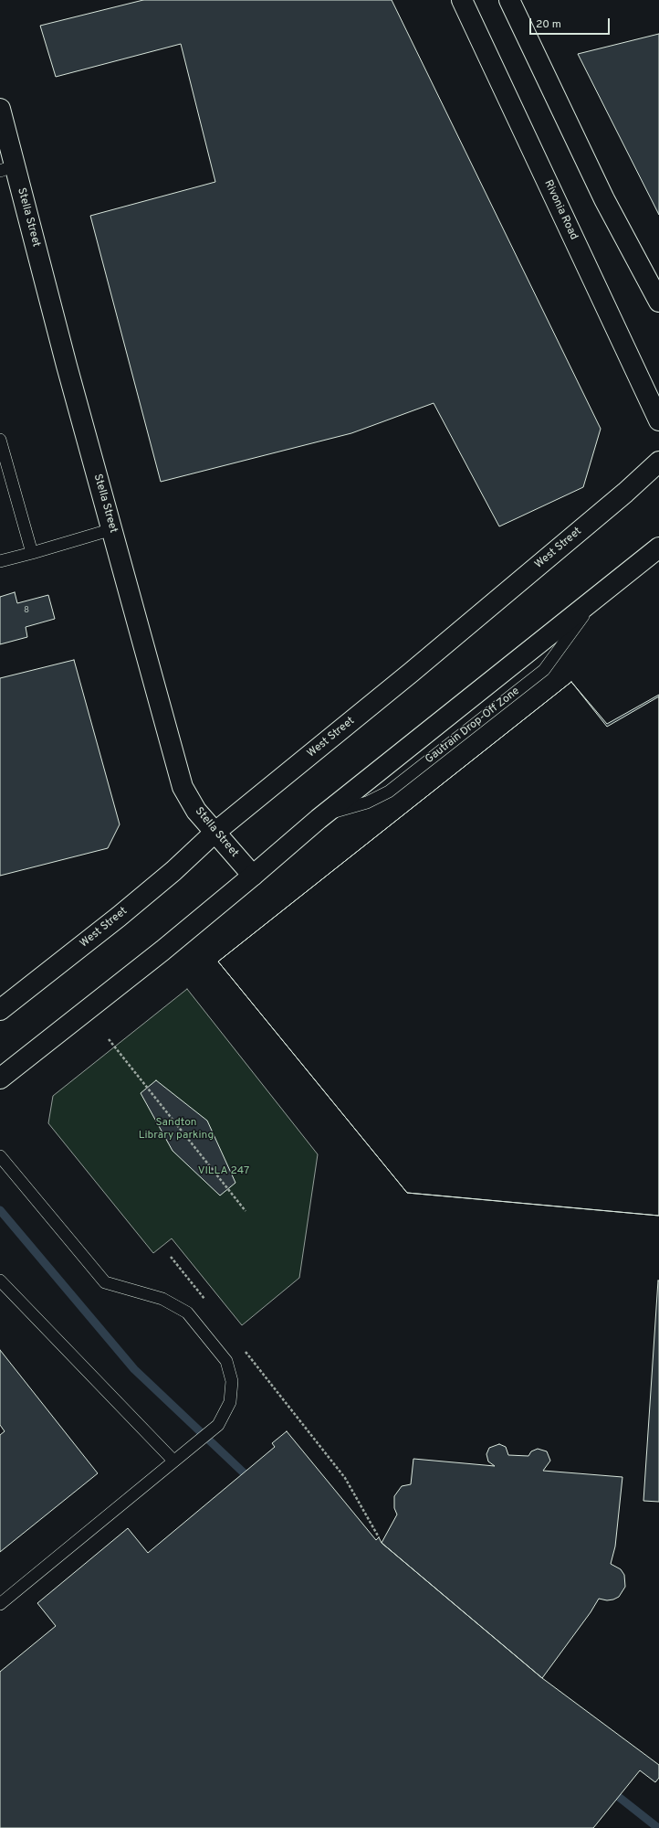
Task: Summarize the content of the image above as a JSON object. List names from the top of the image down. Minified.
{"streets":{"street":["Rivonia Road","Stella Street","West Street"]},"crossings":[["Stella Street","West Street"]],"parks":["Sandton Library parking","VILLA 247"],"house_numbers":["8"],"scale_bar":"20 m"}
